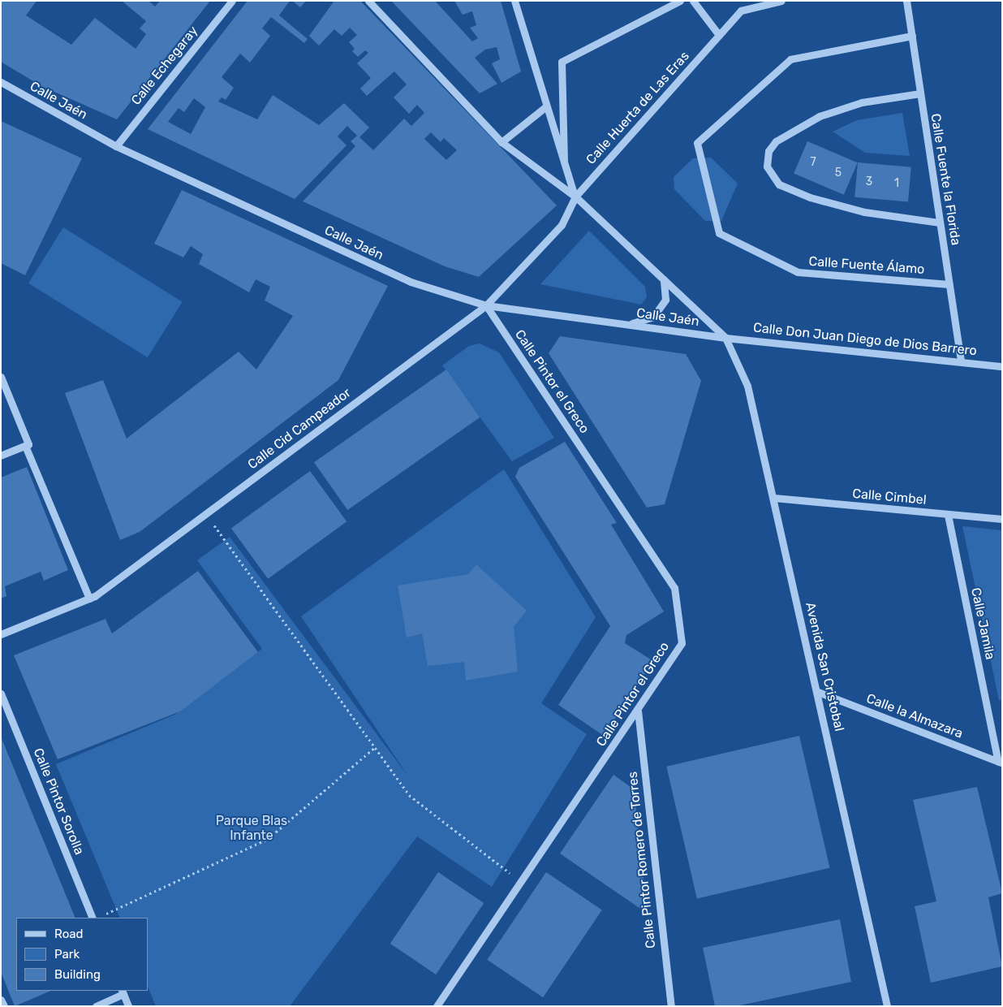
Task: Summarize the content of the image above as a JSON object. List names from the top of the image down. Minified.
{"streets":{"street":["Calle Echegaray","Calle Jaén","Calle Huerta de Las Eras","Calle Fuente la Florida","Calle Fuente Álamo","Calle Don Juan Diego de Dios Barrero","Calle Pintor el Greco","Calle Cid Campeador","Calle Cimbel","Calle Jamila","Avenida San Cristobal","Calle la Almazara","Calle Pintor Sorolla","Calle Pintor Romero de Torres"]},"crossings":[["Calle Echegaray","Calle Jaén"],["Calle Jaén","Calle Don Juan Diego de Dios Barrero"],["Calle Jaén","Calle Pintor el Greco"],["Calle Jaén","Calle Cid Campeador"],["Calle Jaén","Avenida San Cristobal"],["Calle Huerta de Las Eras","Calle Cid Campeador"],["Calle Fuente la Florida","Calle Fuente Álamo"],["Calle Fuente la Florida","Calle Don Juan Diego de Dios Barrero"],["Calle Don Juan Diego de Dios Barrero","Avenida San Cristobal"],["Calle Pintor el Greco","Calle Cid Campeador"],["Calle Pintor el Greco","Calle Pintor Romero de Torres"],["Calle Cimbel","Calle Jamila"],["Calle Cimbel","Avenida San Cristobal"],["Calle Jamila","Calle la Almazara"],["Avenida San Cristobal","Calle la Almazara"]],"parks":["Parque Blas Infante"],"house_numbers":["7","5","3","1"],"legend":["Road","Park","Building"]}
